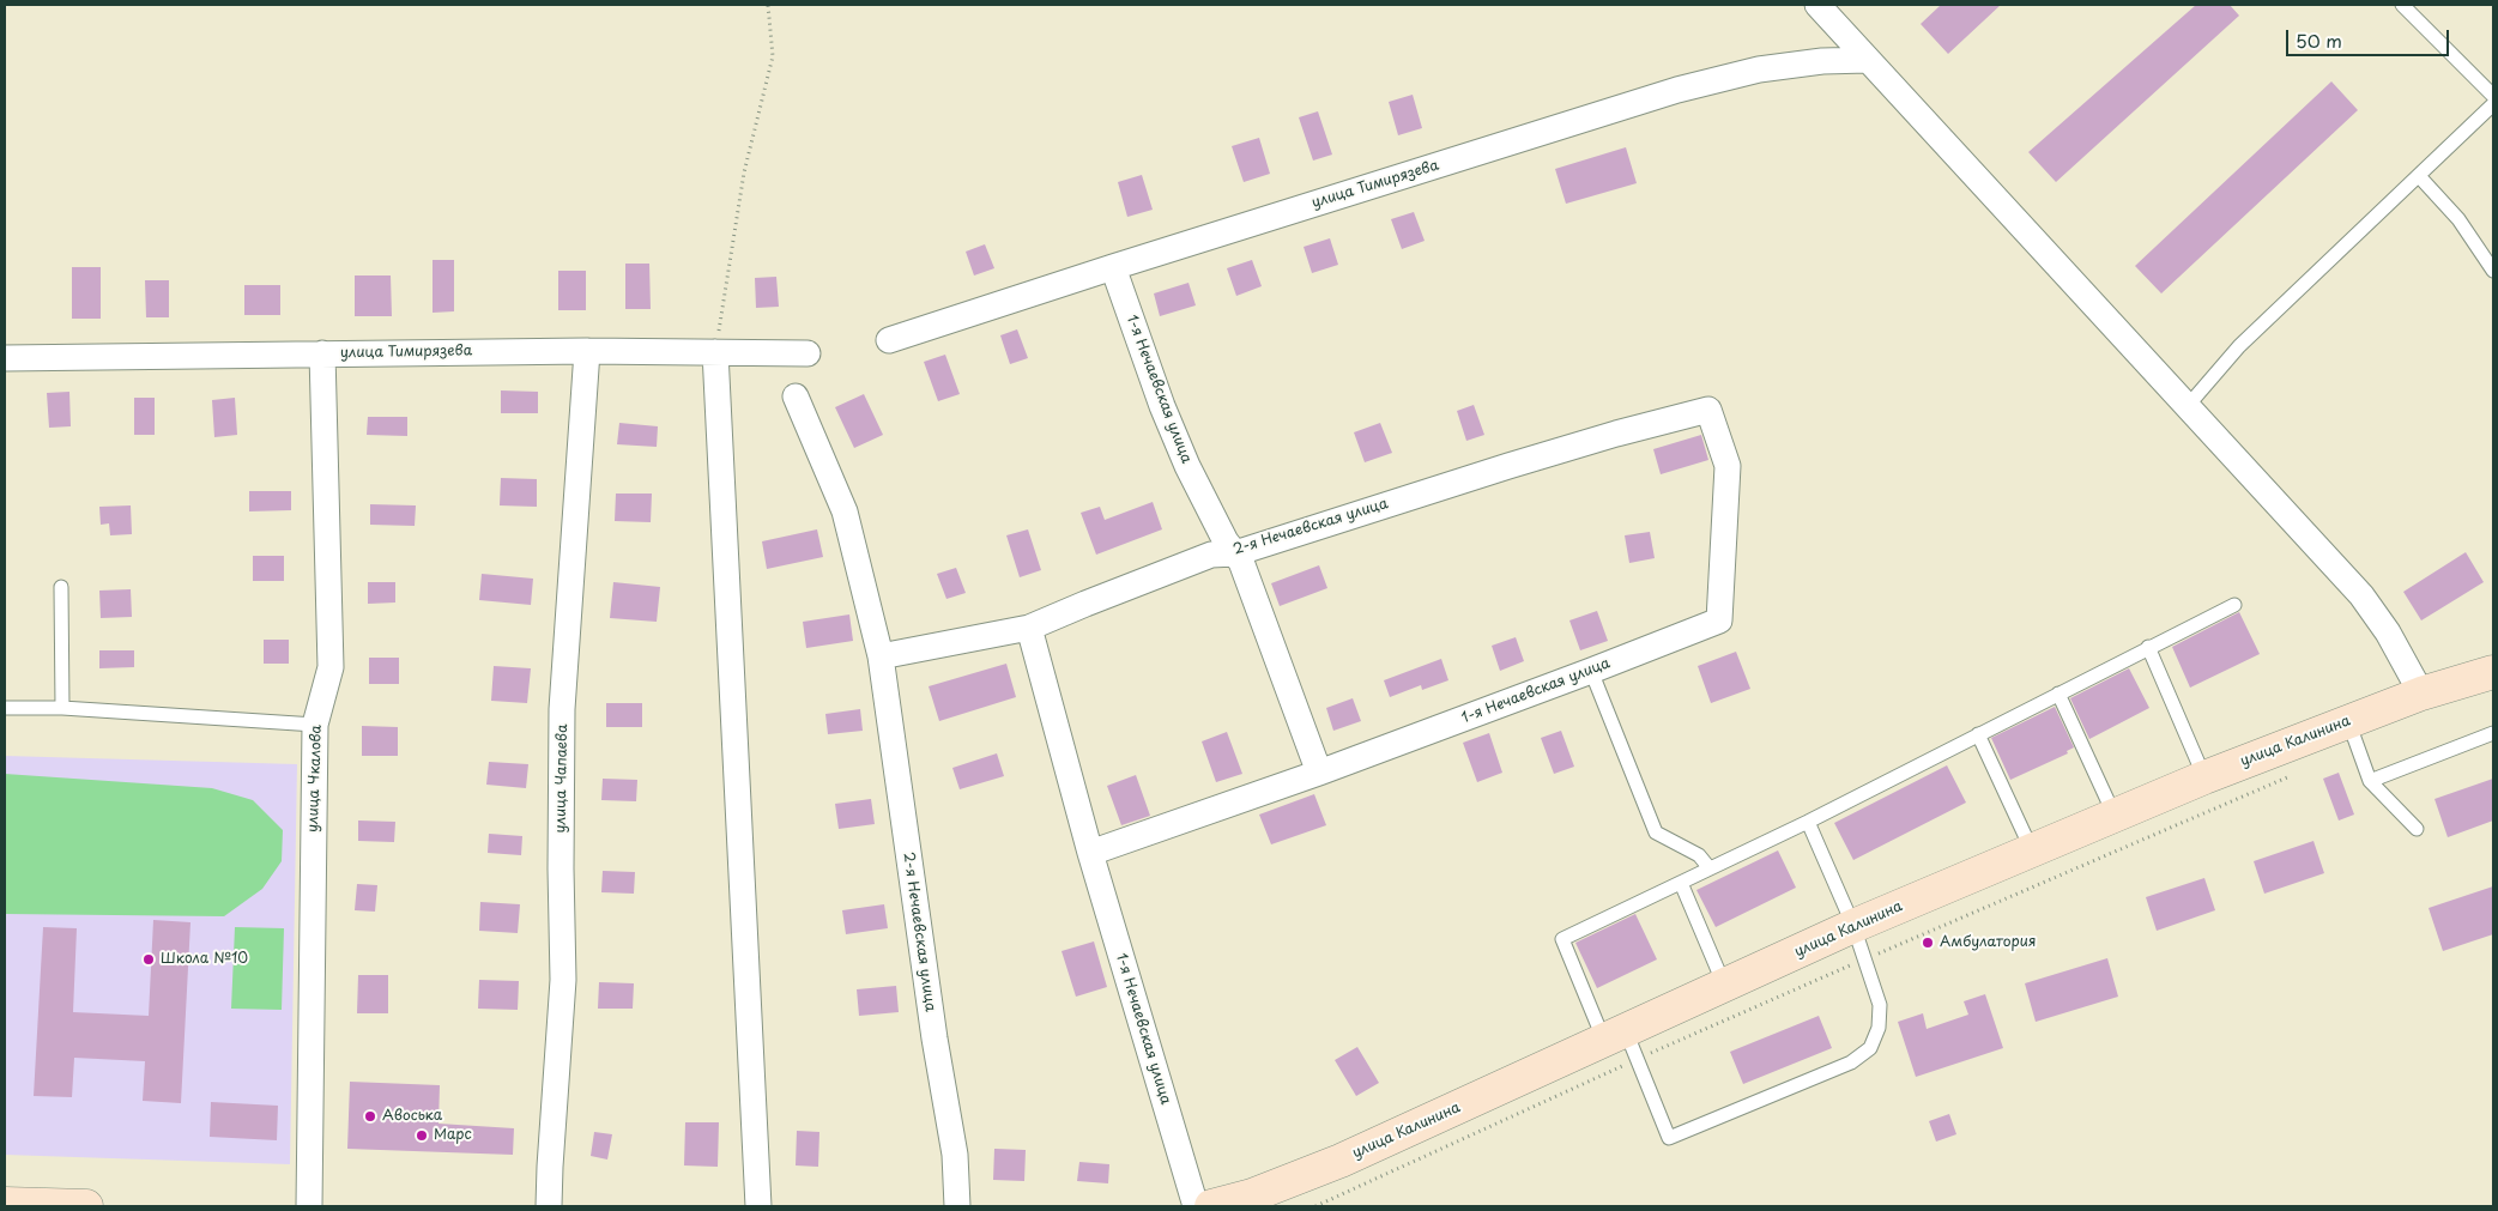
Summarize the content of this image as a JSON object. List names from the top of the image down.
{
  "streets": {
    "main road": ["улица Калинина"],
    "street": [
      "улица Тимирязева",
      "1-я Нечаевская улица",
      "2-я Нечаевская улица",
      "улица Чкалова",
      "улица Чапаева"
    ]
  },
  "crossings": [
    ["улица Тимирязева", "1-я Нечаевская улица"],
    ["улица Тимирязева", "улица Чкалова"],
    ["улица Тимирязева", "улица Чапаева"],
    ["1-я Нечаевская улица", "2-я Нечаевская улица"]
  ],
  "places": [
    "Амбулатория",
    "Школа №10",
    "Авоська",
    "Марс"
  ],
  "scale_bar": "50 m"
}
